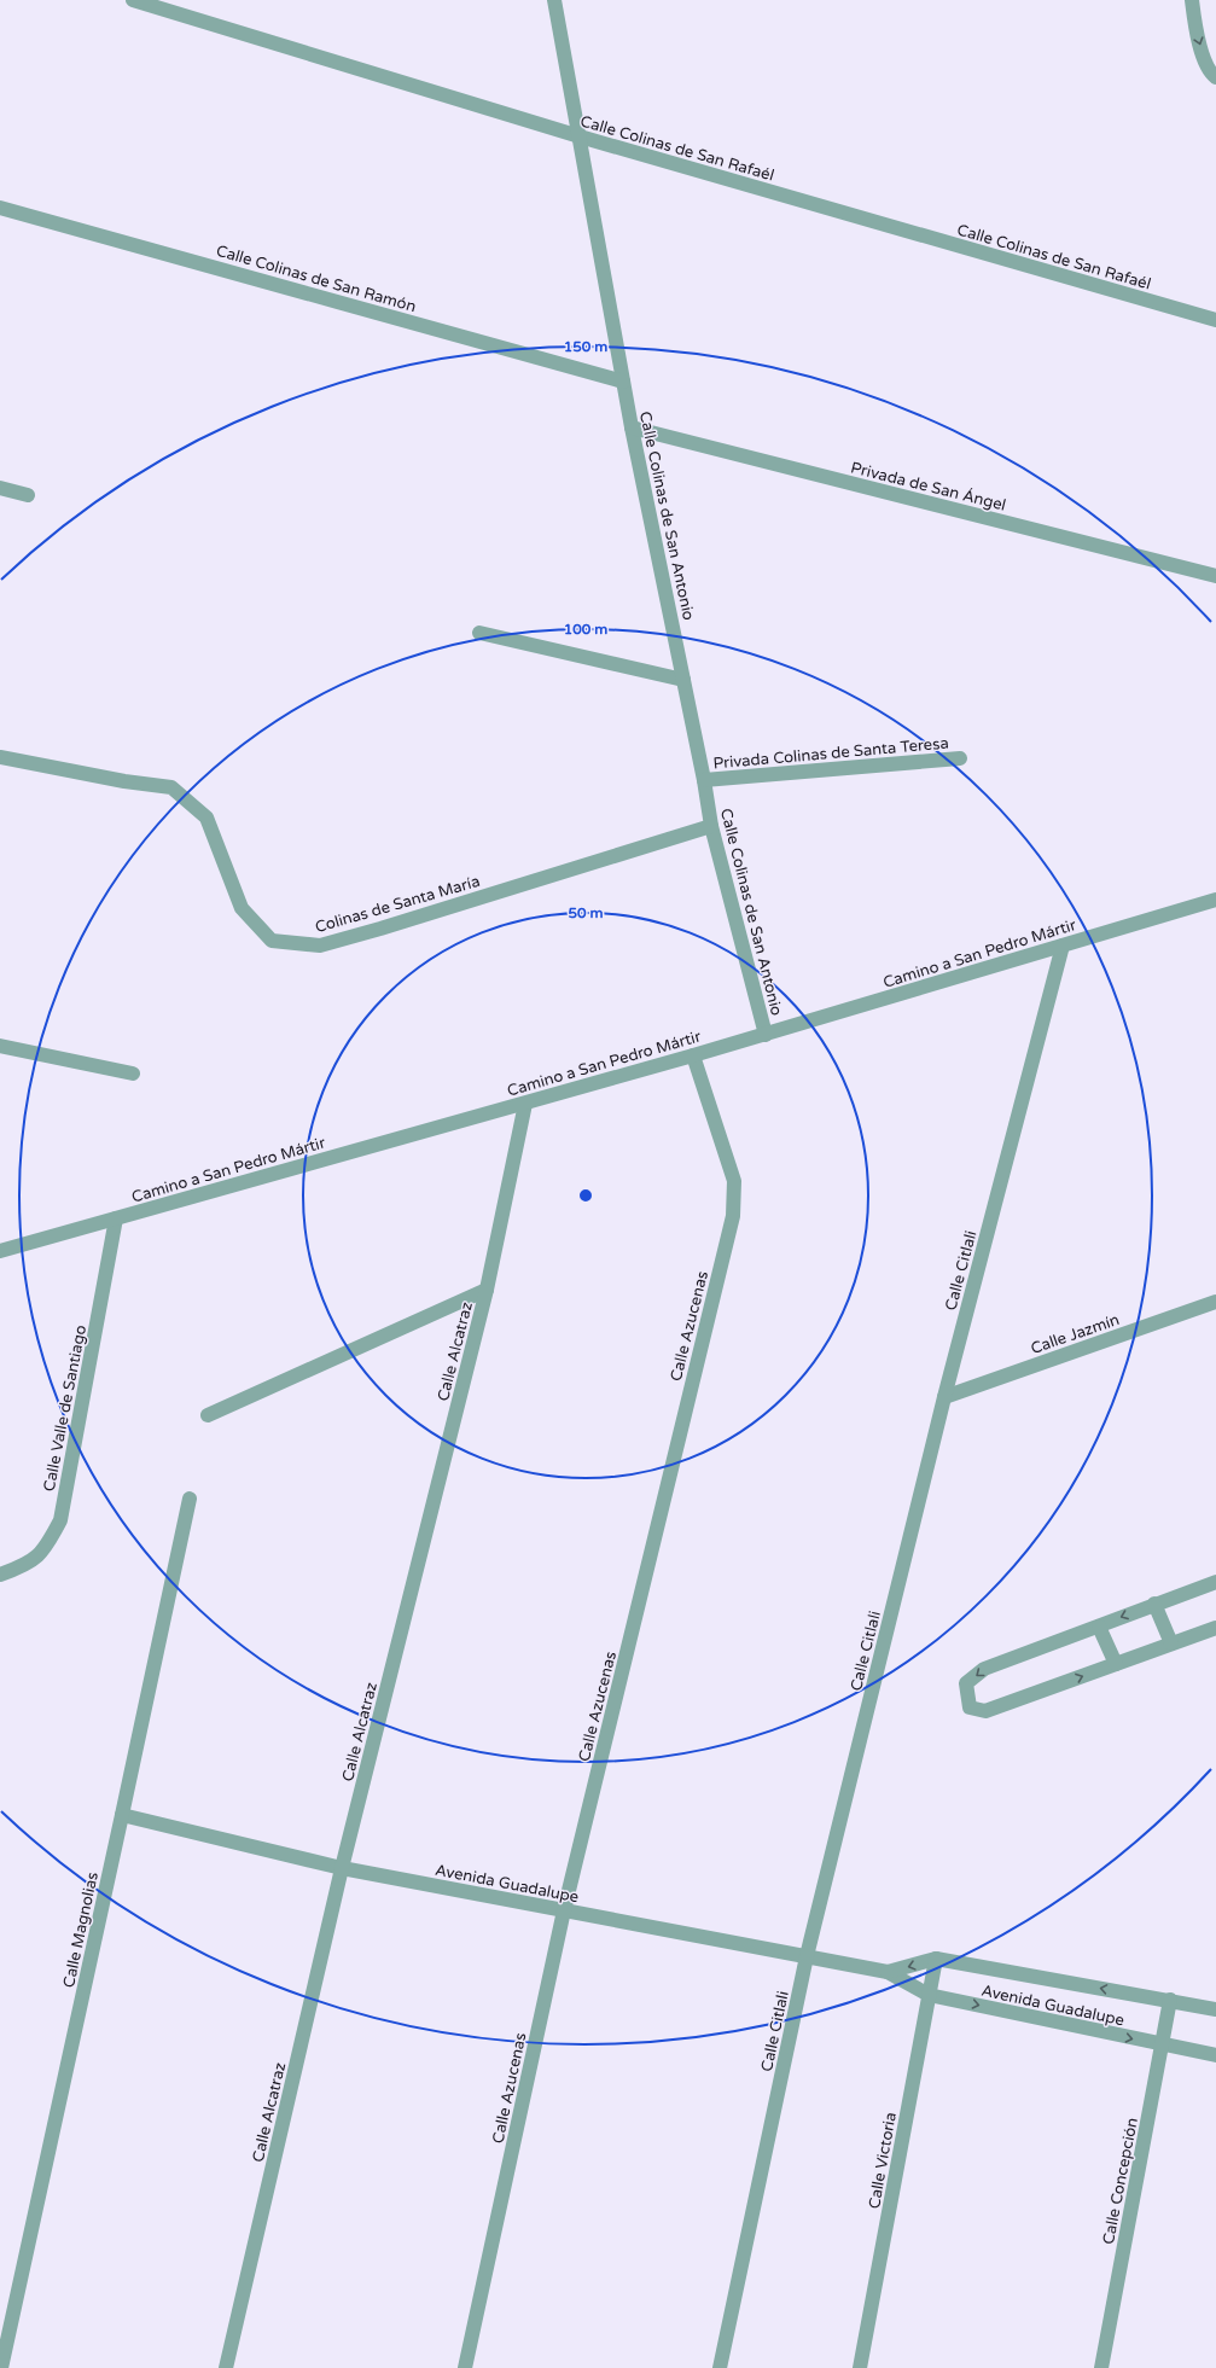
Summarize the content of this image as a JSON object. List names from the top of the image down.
{
  "streets": {
    "street": [
      "Calle Colinas de San Rafaél",
      "Calle Colinas de San Ramón",
      "Privada de San Ángel",
      "Calle Colinas de San Antonio",
      "Privada Colinas de Santa Teresa",
      "Colinas de Santa María",
      "Camino a San Pedro Mártir",
      "Calle Citlali",
      "Calle Azucenas",
      "Calle Jazmín",
      "Calle Alcatraz",
      "Calle Valle de Santiago",
      "Avenida Guadalupe",
      "Calle Magnolias",
      "Calle Victoria",
      "Calle Concepción"
    ]
  },
  "crossings": [
    ["Calle Colinas de San Rafaél", "Calle Colinas de San Antonio"],
    ["Calle Colinas de San Ramón", "Calle Colinas de San Antonio"],
    ["Privada de San Ángel", "Calle Colinas de San Antonio"],
    ["Calle Colinas de San Antonio", "Privada Colinas de Santa Teresa"],
    ["Calle Colinas de San Antonio", "Colinas de Santa María"],
    ["Calle Colinas de San Antonio", "Camino a San Pedro Mártir"],
    ["Camino a San Pedro Mártir", "Calle Citlali"],
    ["Camino a San Pedro Mártir", "Calle Azucenas"],
    ["Camino a San Pedro Mártir", "Calle Alcatraz"],
    ["Camino a San Pedro Mártir", "Calle Valle de Santiago"],
    ["Calle Citlali", "Calle Jazmín"],
    ["Calle Citlali", "Avenida Guadalupe"],
    ["Calle Azucenas", "Avenida Guadalupe"],
    ["Calle Alcatraz", "Avenida Guadalupe"],
    ["Avenida Guadalupe", "Calle Magnolias"],
    ["Avenida Guadalupe", "Calle Victoria"],
    ["Avenida Guadalupe", "Calle Concepción"]
  ],
  "rings": ["150 m", "100 m", "50 m"]
}
